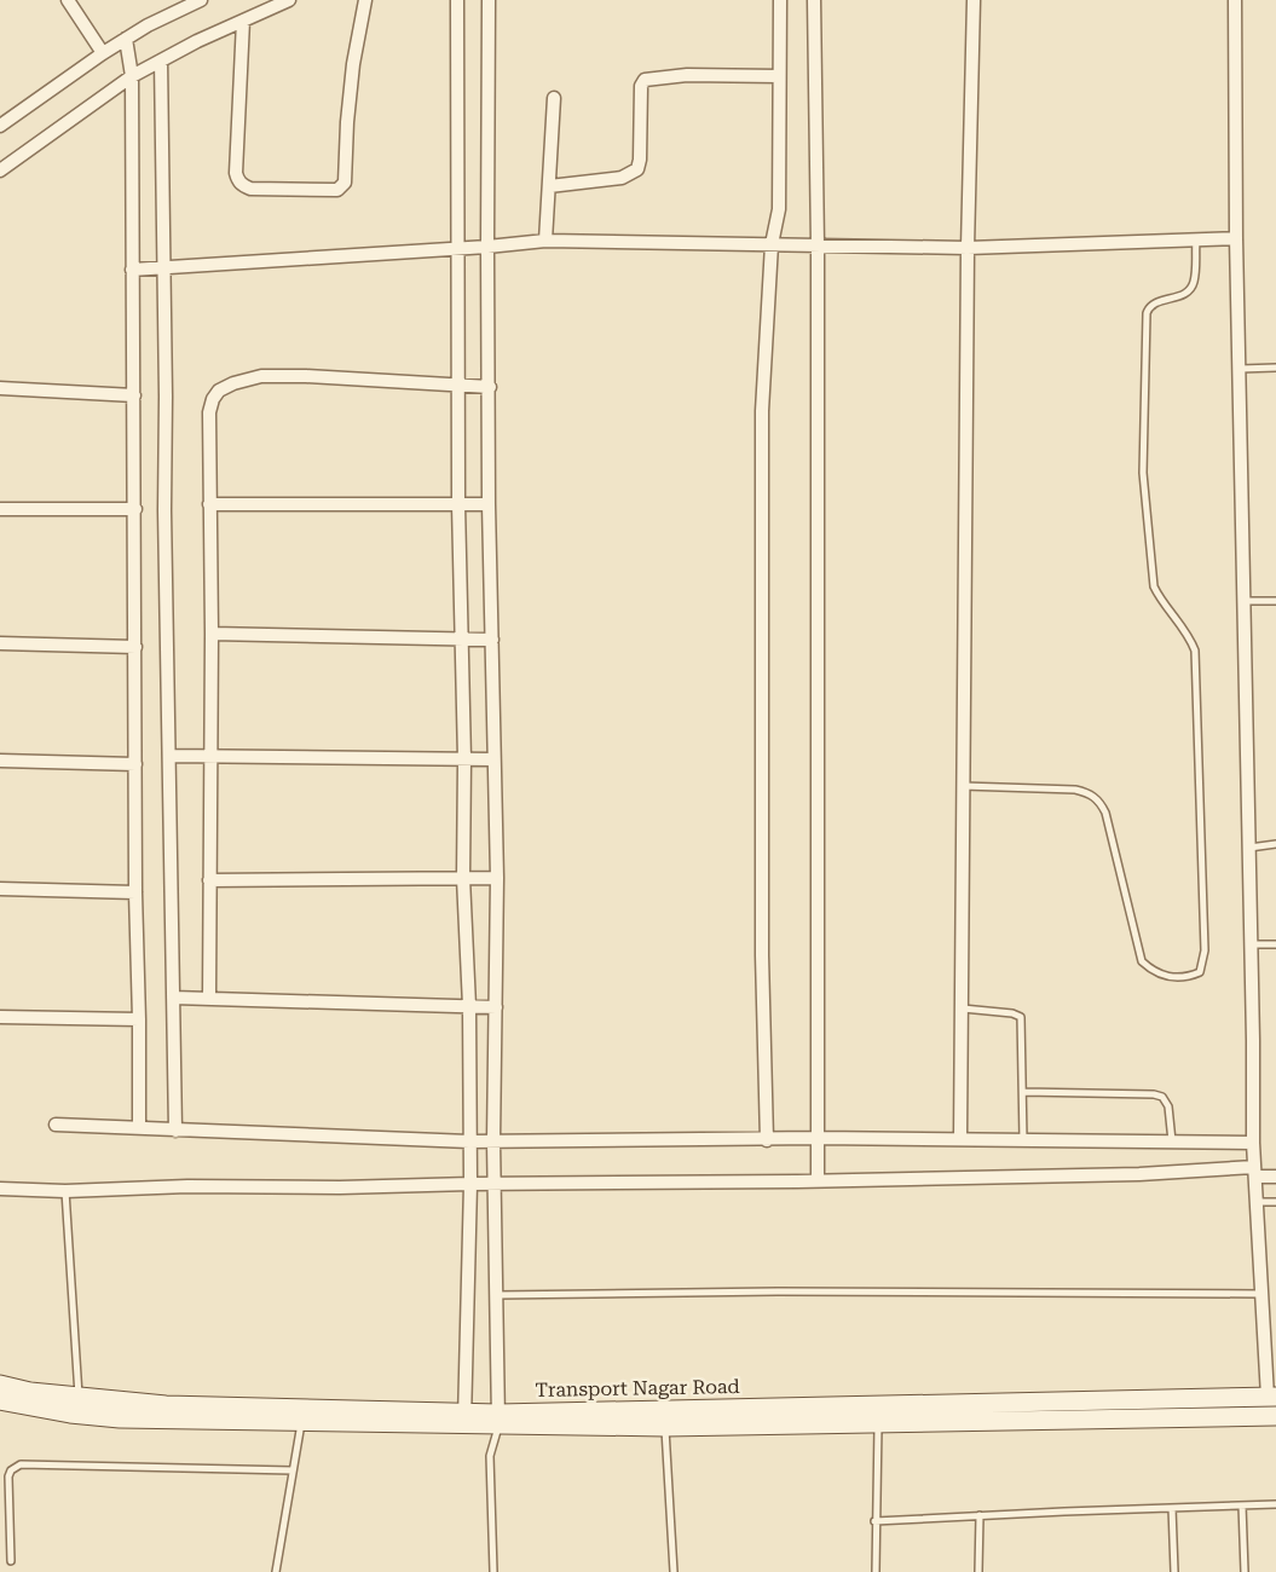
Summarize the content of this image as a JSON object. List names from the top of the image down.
{
  "streets": {
    "main road": ["Transport Nagar Road"]
  }
}
